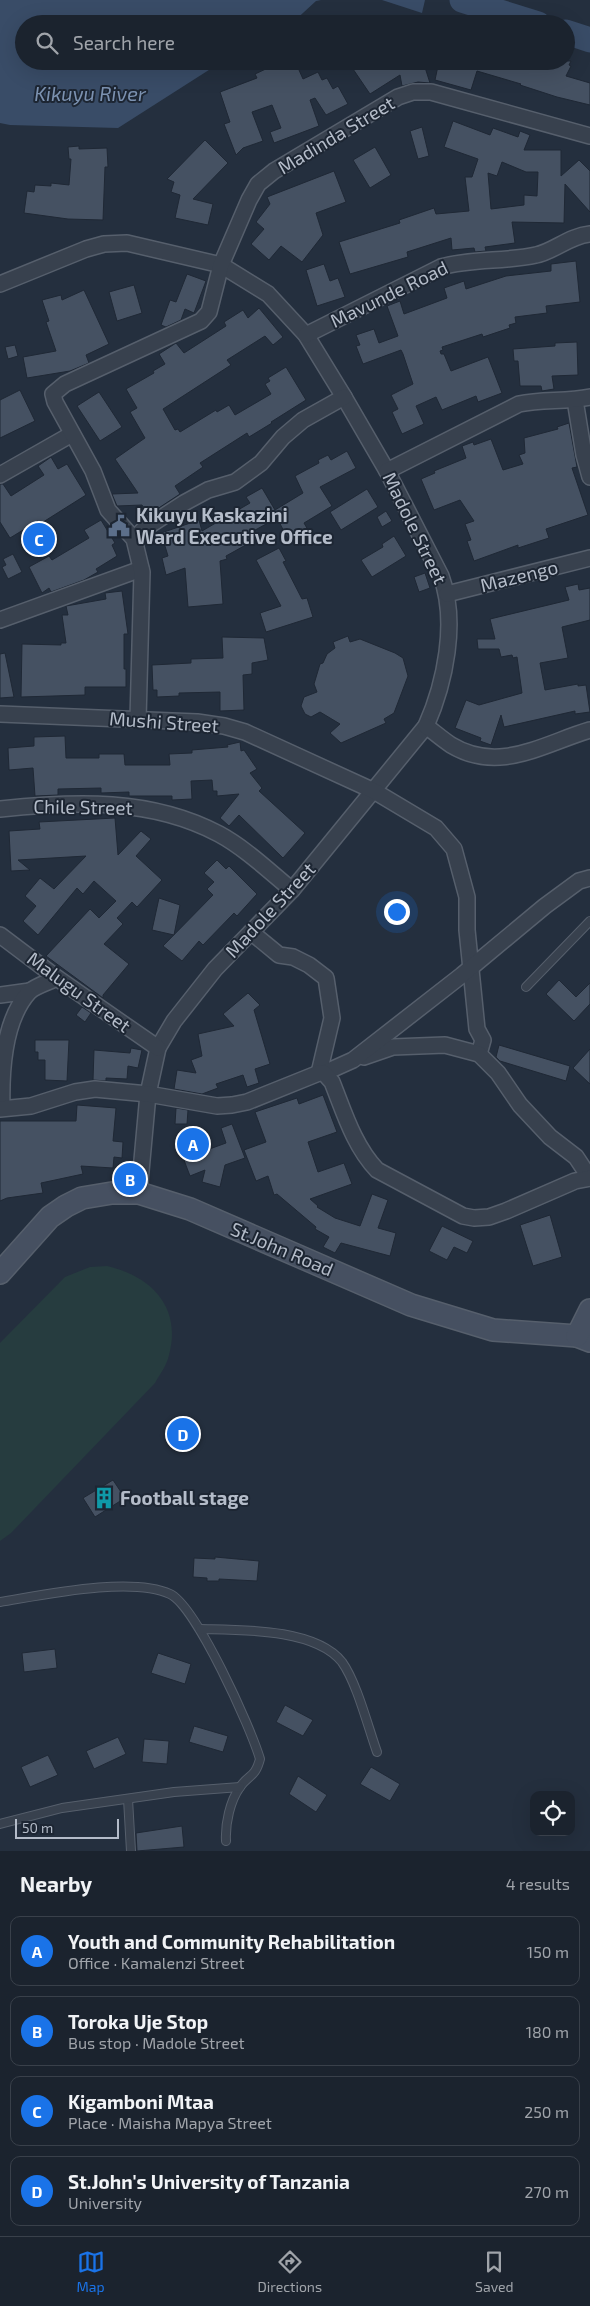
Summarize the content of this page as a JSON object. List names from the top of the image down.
{
  "streets": {
    "street": [
      "Madinda Street",
      "Mavunde Road",
      "Madole Street",
      "Mazengo",
      "Mushi Street",
      "Chile Street",
      "Malugu Street",
      "St.John Road"
    ]
  },
  "crossings": [
    ["Madinda Street", "Madole Street"],
    ["Mavunde Road", "Madole Street"],
    ["Madole Street", "Mazengo"],
    ["Madole Street", "Mushi Street"],
    ["Madole Street", "Chile Street"],
    ["Madole Street", "Malugu Street"],
    ["Madole Street", "St.John Road"]
  ],
  "water": ["Kikuyu River"],
  "places": {
    "public building": ["Kikuyu Kaskazini Ward Executive Office"],
    "building": ["Football stage"]
  },
  "scale_bar": "50 m",
  "page": {
    "search": "Search here",
    "pins": [
      "C",
      "A",
      "B",
      "D"
    ],
    "scale": "50 m",
    "heading": ["Nearby", "4 results"],
    "list": [
      {
        "mark": "A",
        "name": "Youth and Community Rehabilitation",
        "note": "Office · Kamalenzi Street",
        "value": "150 m"
      },
      {
        "mark": "B",
        "name": "Toroka Uje Stop",
        "note": "Bus stop · Madole Street",
        "value": "180 m"
      },
      {
        "mark": "C",
        "name": "Kigamboni Mtaa",
        "note": "Place · Maisha Mapya Street",
        "value": "250 m"
      },
      {
        "mark": "D",
        "name": "St.John's University of Tanzania",
        "note": "University",
        "value": "270 m"
      }
    ],
    "nav": ["Map", "Directions", "Saved"]
  }
}
